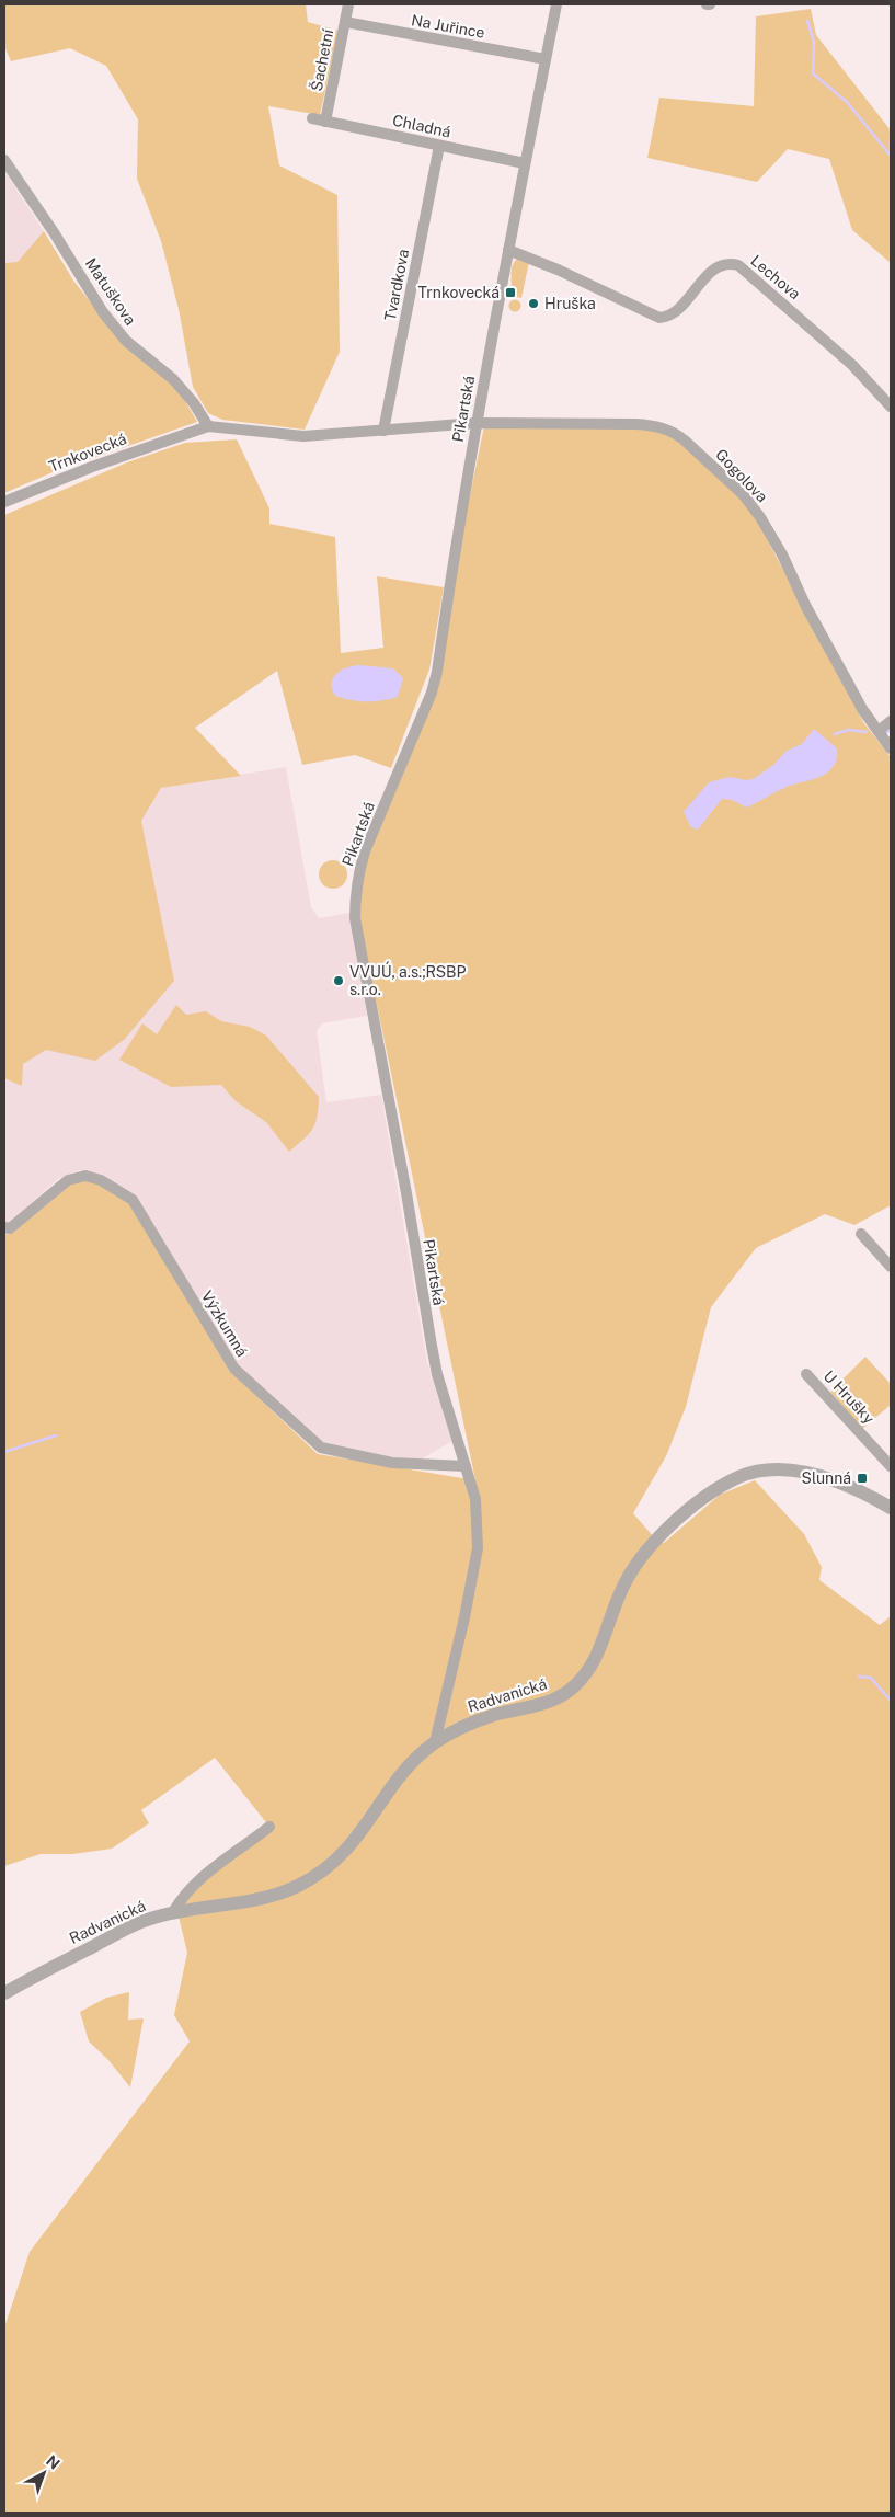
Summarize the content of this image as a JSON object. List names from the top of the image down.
{
  "streets": {
    "street": [
      "Na Juřince",
      "Šachetní",
      "Chladná",
      "Lechova",
      "Tvardkova",
      "Matuškova",
      "Pikartská",
      "Trnkovecká",
      "Gogolova",
      "Výzkumná",
      "U Hrušky",
      "Radvanická"
    ]
  },
  "crossings": [
    ["Na Juřince", "Šachetní"],
    ["Na Juřince", "Pikartská"],
    ["Šachetní", "Chladná"],
    ["Chladná", "Tvardkova"],
    ["Chladná", "Pikartská"],
    ["Lechova", "Pikartská"],
    ["Tvardkova", "Trnkovecká"],
    ["Matuškova", "Trnkovecká"],
    ["Pikartská", "Trnkovecká"],
    ["Pikartská", "Gogolova"],
    ["Pikartská", "Výzkumná"],
    ["Pikartská", "Radvanická"],
    ["Trnkovecká", "Gogolova"]
  ],
  "places": {
    "transit": ["Trnkovecká", "Slunná"],
    "other": ["Hruška", "VVUÚ, a.s.;RSBP s.r.o."]
  },
  "north": "top right"
}
